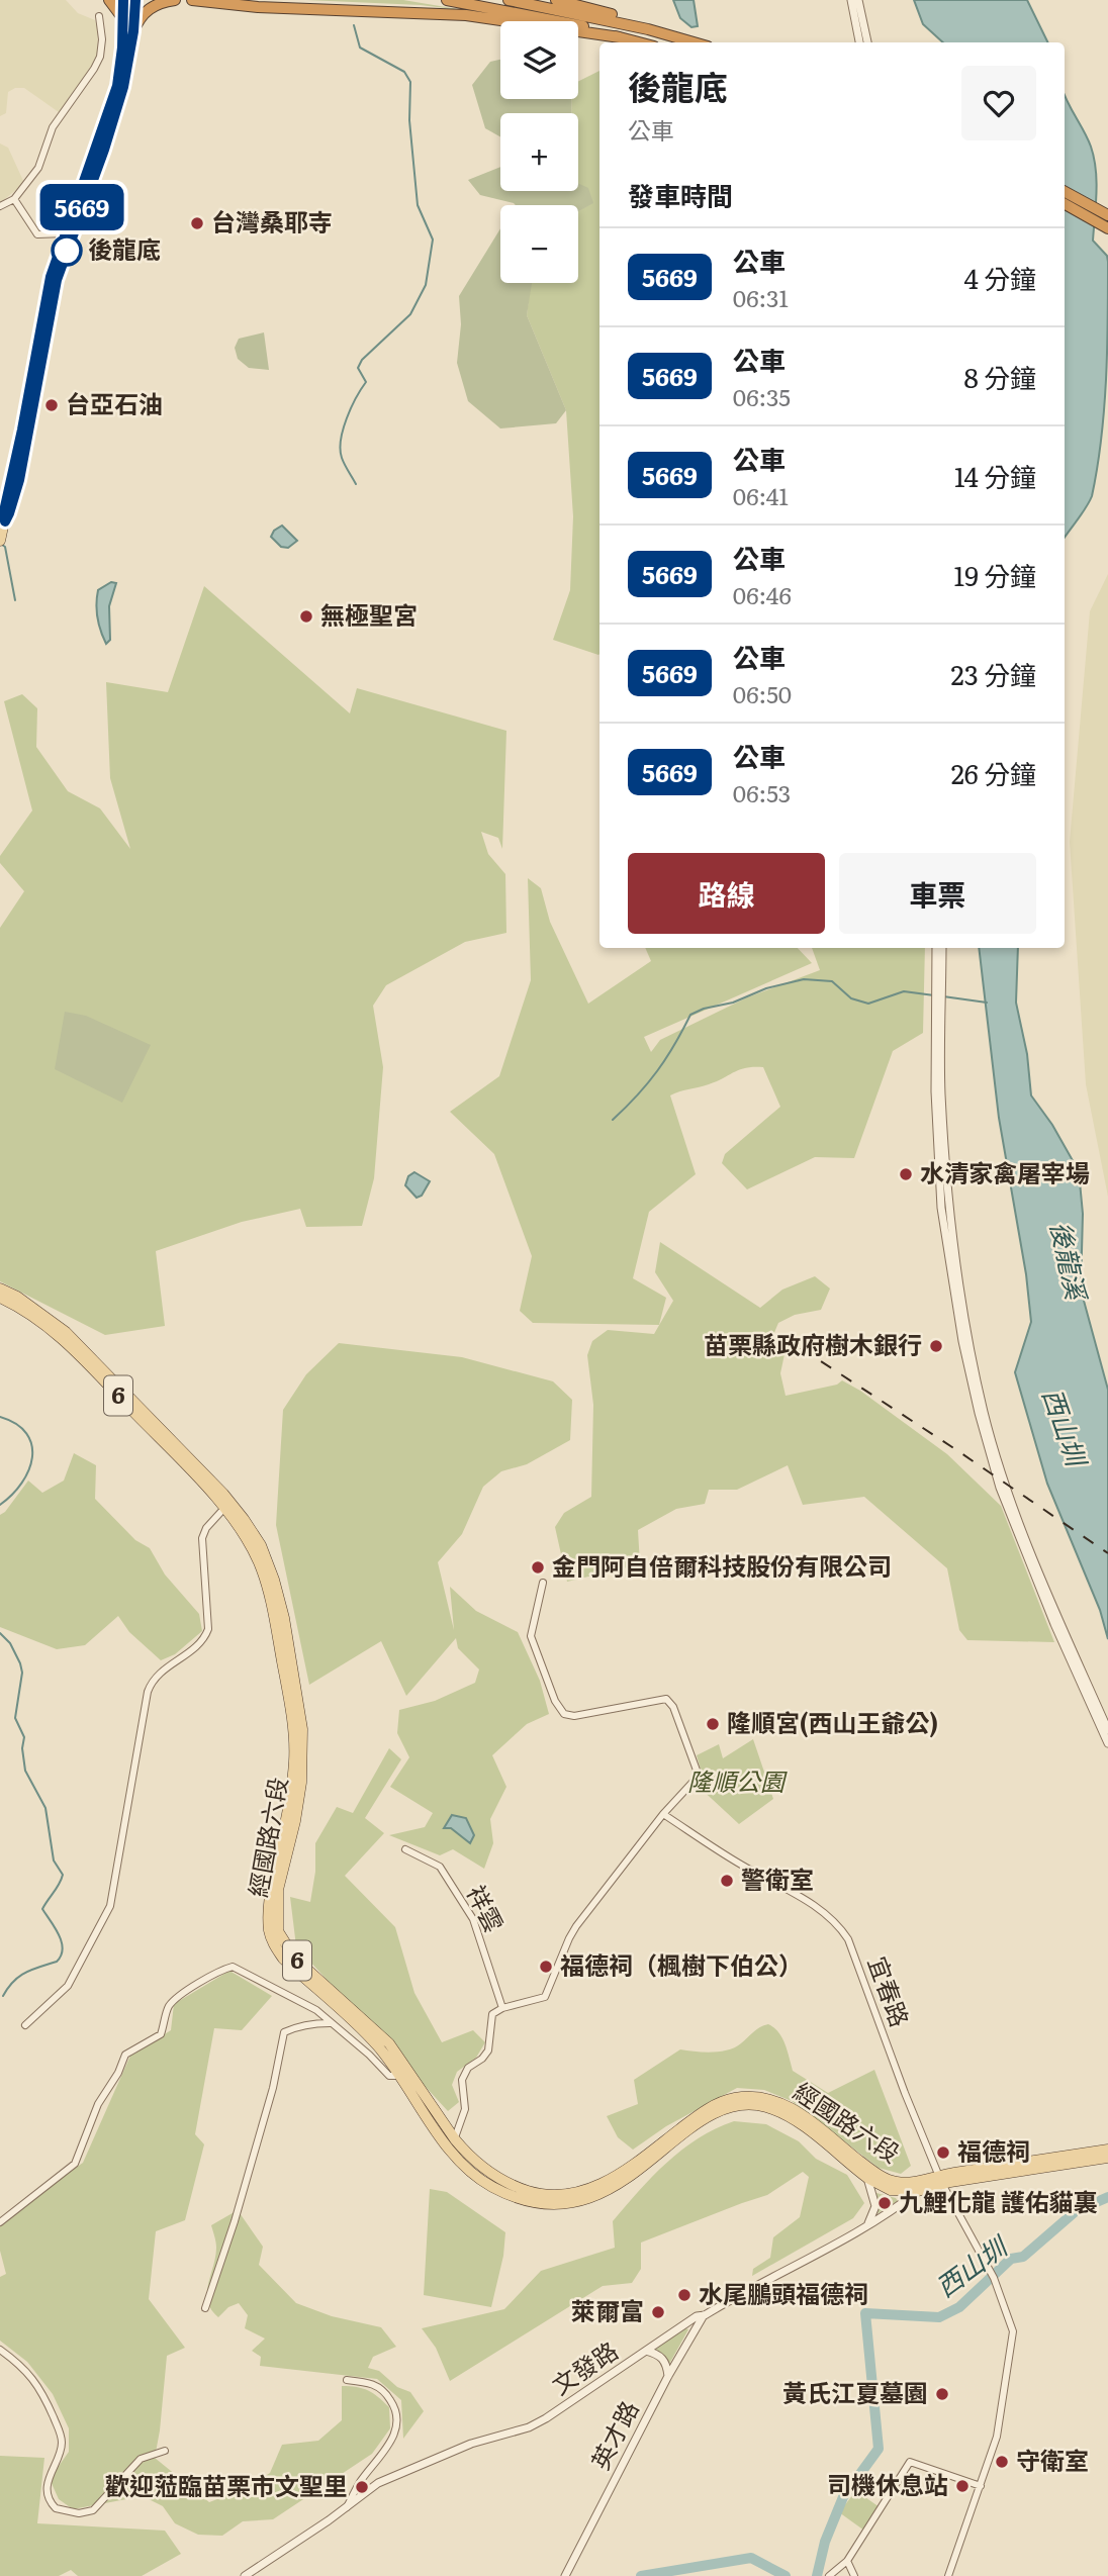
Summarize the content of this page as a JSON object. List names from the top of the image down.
{
  "streets": {
    "main road": ["6", "經國路六段"],
    "street": [
      "祥雲",
      "宜春路",
      "文發路",
      "英才路"
    ]
  },
  "crossings": [
    ["6", "經國路六段"],
    ["6", "宜春路"],
    ["6", "文發路"],
    ["經國路六段", "宜春路"],
    ["經國路六段", "文發路"],
    ["文發路", "英才路"]
  ],
  "water": ["後龍溪", "西山圳"],
  "parks": ["隆順公園"],
  "places": [
    "台灣桑耶寺",
    "後龍底",
    "台亞石油",
    "無極聖宮",
    "水清家禽屠宰場",
    "苗栗縣政府樹木銀行",
    "金門阿自倍爾科技股份有限公司",
    "隆順宮(西山王爺公)",
    "警衛室",
    "福德祠（楓樹下伯公）",
    "福德祠",
    "九鯉化龍 護佑貓裏",
    "水尾鵬頭福德祠",
    "萊爾富",
    "黃氏江夏墓園",
    "守衛室",
    "司機休息站",
    "歡迎蒞臨苗栗市文聖里"
  ],
  "lines": ["bus line 5669"],
  "page": {
    "on_map": "5669",
    "map_buttons": ["+", "−"],
    "heading": [
      ["後龍底", "公車"],
      "發車時間"
    ],
    "list": [
      {
        "mark": "5669",
        "name": "公車",
        "note": "06:31",
        "value": "4 分鐘"
      },
      {
        "mark": "5669",
        "name": "公車",
        "note": "06:35",
        "value": "8 分鐘"
      },
      {
        "mark": "5669",
        "name": "公車",
        "note": "06:41",
        "value": "14 分鐘"
      },
      {
        "mark": "5669",
        "name": "公車",
        "note": "06:46",
        "value": "19 分鐘"
      },
      {
        "mark": "5669",
        "name": "公車",
        "note": "06:50",
        "value": "23 分鐘"
      },
      {
        "mark": "5669",
        "name": "公車",
        "note": "06:53",
        "value": "26 分鐘"
      }
    ],
    "buttons": ["路線", "車票"]
  }
}
